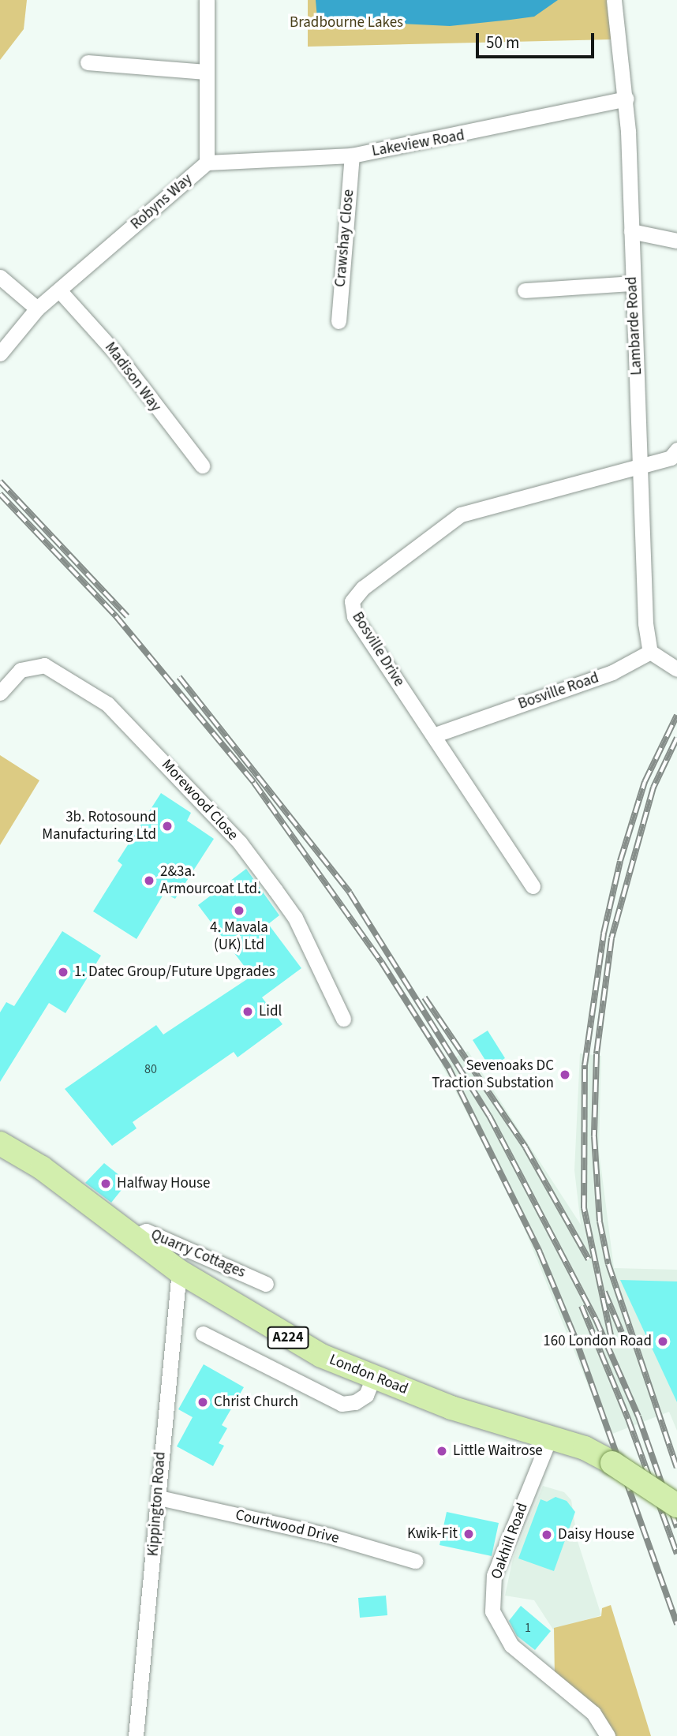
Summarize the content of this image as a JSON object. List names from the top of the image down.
{
  "streets": {
    "main road": ["A224", "London Road"],
    "street": [
      "Lakeview Road",
      "Robyns Way",
      "Crawshay Close",
      "Lambarde Road",
      "Madison Way",
      "Bosville Drive",
      "Bosville Road",
      "Morewood Close",
      "Quarry Cottages",
      "Kippington Road",
      "Courtwood Drive",
      "Oakhill Road"
    ]
  },
  "crossings": [
    ["Lakeview Road", "Robyns Way"],
    ["Lakeview Road", "Crawshay Close"],
    ["Lakeview Road", "Lambarde Road"],
    ["Robyns Way", "Madison Way"],
    ["Lambarde Road", "Bosville Drive"],
    ["Lambarde Road", "Bosville Road"],
    ["Bosville Drive", "Bosville Road"],
    ["Quarry Cottages", "London Road"],
    ["London Road", "Kippington Road"],
    ["London Road", "Oakhill Road"],
    ["Kippington Road", "Courtwood Drive"]
  ],
  "parks": ["Bradbourne Lakes"],
  "places": [
    "3b. Rotosound Manufacturing Ltd",
    "2&3a. Armourcoat Ltd.",
    "4. Mavala (UK) Ltd",
    "1. Datec Group/Future Upgrades",
    "Lidl",
    "Sevenoaks DC Traction Substation",
    "Halfway House",
    "160 London Road",
    "Christ Church",
    "Little Waitrose",
    "Kwik-Fit",
    "Daisy House"
  ],
  "house_numbers": ["80", "1"],
  "scale_bar": "50 m"
}
